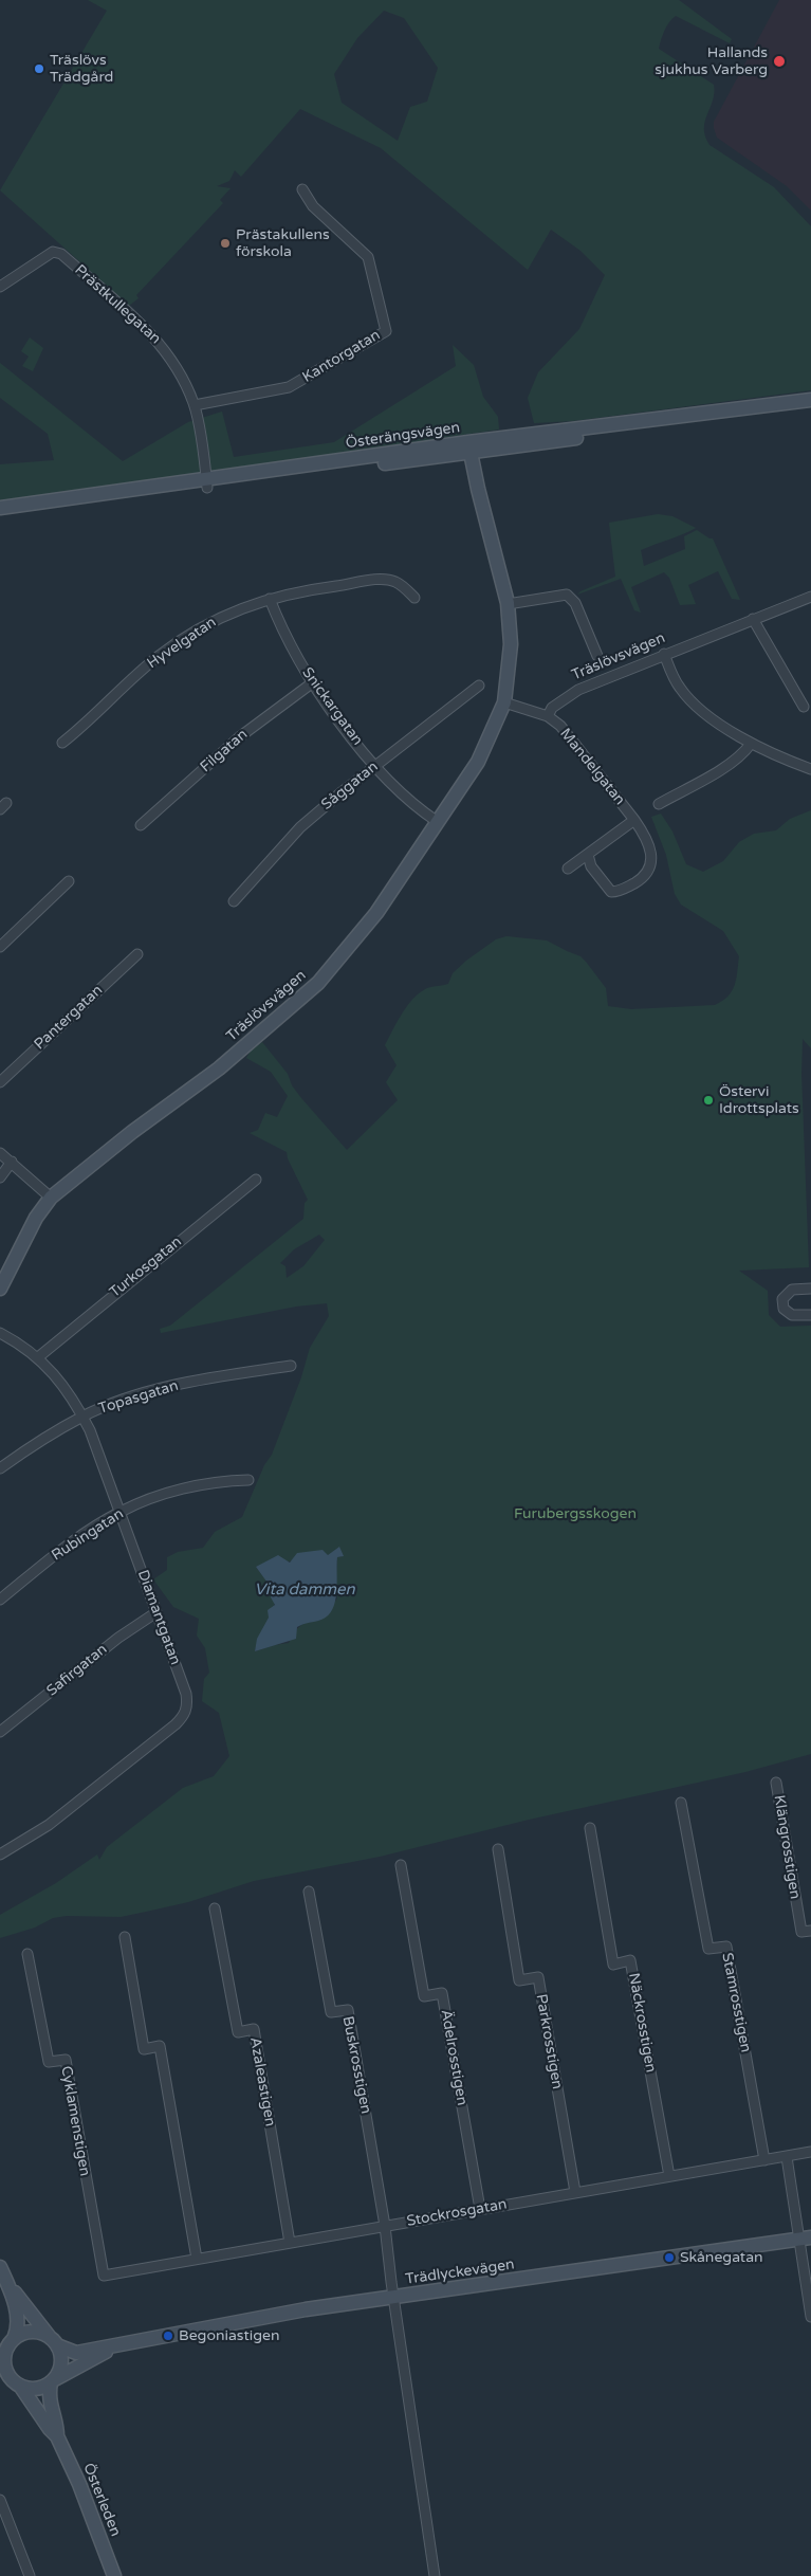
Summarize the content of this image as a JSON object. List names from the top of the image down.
{
  "streets": {
    "street": [
      "Prästkullegatan",
      "Kantorgatan",
      "Österängsvägen",
      "Hyvelgatan",
      "Träslövsvägen",
      "Snickargatan",
      "Filgatan",
      "Mandelgatan",
      "Såggatan",
      "Pantergatan",
      "Turkosgatan",
      "Topasgatan",
      "Rubingatan",
      "Diamantgatan",
      "Safirgatan",
      "Klängrosstigen",
      "Stamrosstigen",
      "Näckrosstigen",
      "Parkrosstigen",
      "Ädelrosstigen",
      "Buskrosstigen",
      "Azaleastigen",
      "Cyklamenstigen",
      "Stockrosgatan",
      "Trädlyckevägen",
      "Österleden"
    ]
  },
  "crossings": [
    ["Prästkullegatan", "Kantorgatan"],
    ["Prästkullegatan", "Österängsvägen"],
    ["Österängsvägen", "Träslövsvägen"],
    ["Hyvelgatan", "Snickargatan"],
    ["Träslövsvägen", "Snickargatan"],
    ["Träslövsvägen", "Mandelgatan"],
    ["Snickargatan", "Filgatan"],
    ["Snickargatan", "Såggatan"],
    ["Turkosgatan", "Diamantgatan"],
    ["Topasgatan", "Diamantgatan"],
    ["Rubingatan", "Diamantgatan"],
    ["Diamantgatan", "Safirgatan"],
    ["Stamrosstigen", "Stockrosgatan"],
    ["Näckrosstigen", "Stockrosgatan"],
    ["Parkrosstigen", "Stockrosgatan"],
    ["Ädelrosstigen", "Stockrosgatan"],
    ["Buskrosstigen", "Stockrosgatan"],
    ["Azaleastigen", "Stockrosgatan"],
    ["Cyklamenstigen", "Stockrosgatan"],
    ["Trädlyckevägen", "Österleden"]
  ],
  "water": ["Vita dammen"],
  "parks": ["Furubergsskogen"],
  "places": [
    "Hallands sjukhus Varberg",
    "Träslövs Trädgård",
    "Prästakullens förskola",
    "Östervi Idrottsplats",
    "Skånegatan",
    "Begoniastigen"
  ]
}
